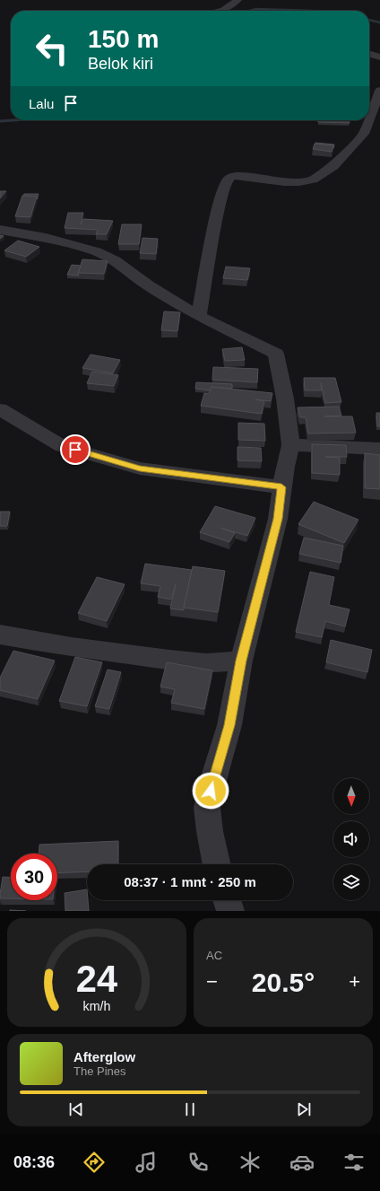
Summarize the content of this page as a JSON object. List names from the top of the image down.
{
  "north": "bottom",
  "page": {
    "turn": ["150 m", "Belok kiri"],
    "then": "Lalu",
    "limit": "30",
    "trip": "08:37 · 1 mnt · 250 m",
    "tile": "AC",
    "heat": ["−", "20.5°", "+"],
    "song": ["Afterglow", "The Pines"],
    "tabs": "08:36",
    "gauge": ["24", "km/h"]
  }
}
